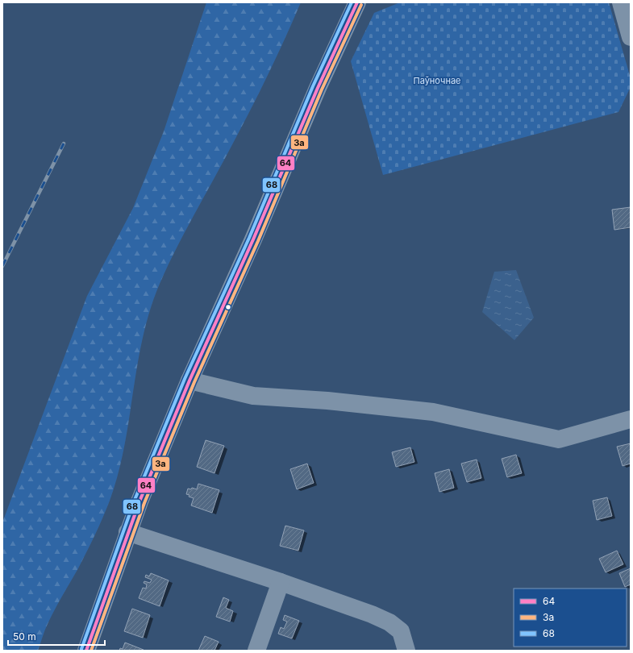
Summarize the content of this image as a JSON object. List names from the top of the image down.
{
  "parks": ["Паўночнае"],
  "lines": ["transit line 64", "transit line 68", "transit line 3а"],
  "legend": ["64", "3а", "68"],
  "scale_bar": "50 m"
}
